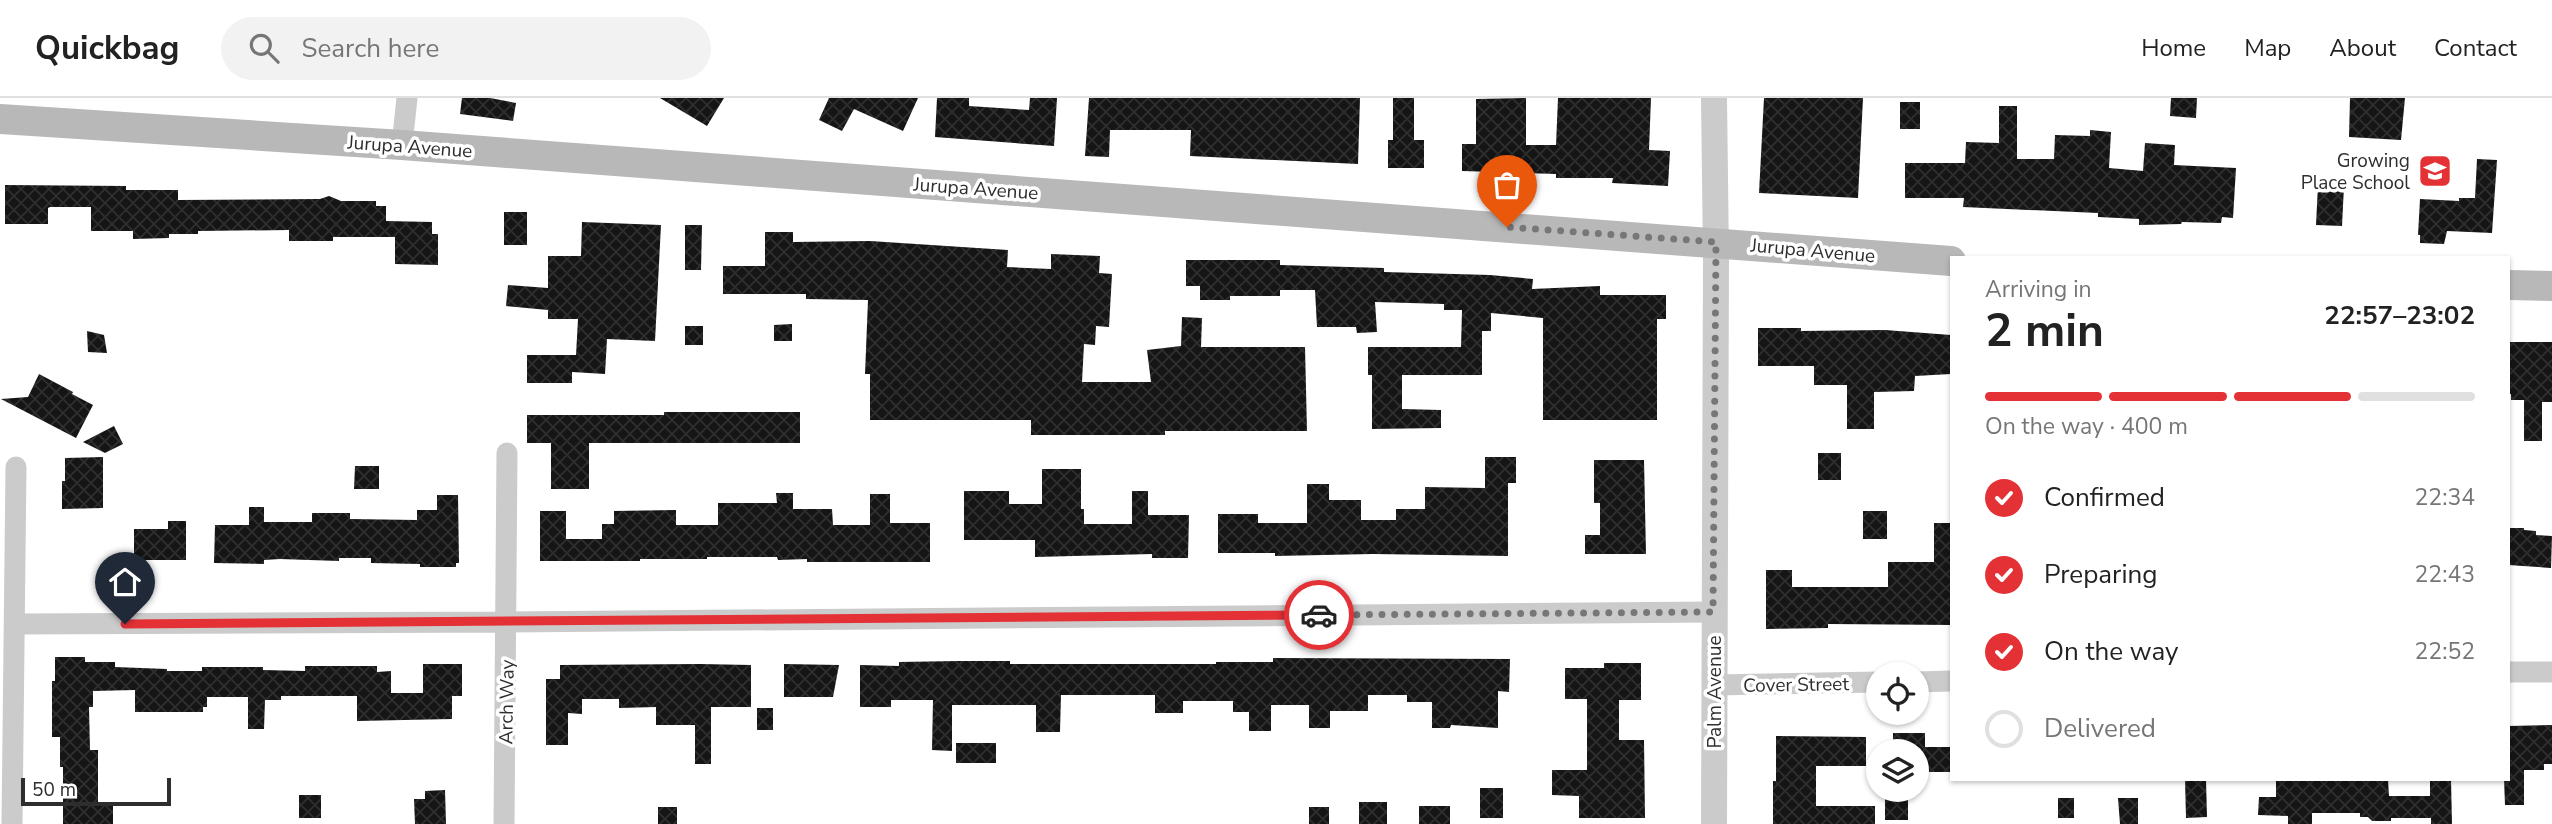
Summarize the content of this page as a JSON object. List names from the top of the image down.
{
  "streets": {
    "main road": ["Jurupa Avenue"],
    "street": ["Cover Street", "Palm Avenue", "Arch Way"]
  },
  "crossings": [
    ["Jurupa Avenue", "Palm Avenue"],
    ["Cover Street", "Palm Avenue"]
  ],
  "places": {
    "school or university": ["Growing Place School"]
  },
  "scale_bar": "50 m",
  "page": {
    "header": "Quickbag",
    "search": "Search here",
    "nav": [
      "Home",
      "Map",
      "About",
      "Contact"
    ],
    "heading": ["2 min", "Arriving in", "22:57–23:02"],
    "bar": "On the way · 400 m",
    "list": [
      ["Confirmed", "22:34"],
      ["Preparing", "22:43"],
      ["On the way", "22:52"],
      "Delivered"
    ],
    "scale": "50 m"
  }
}
